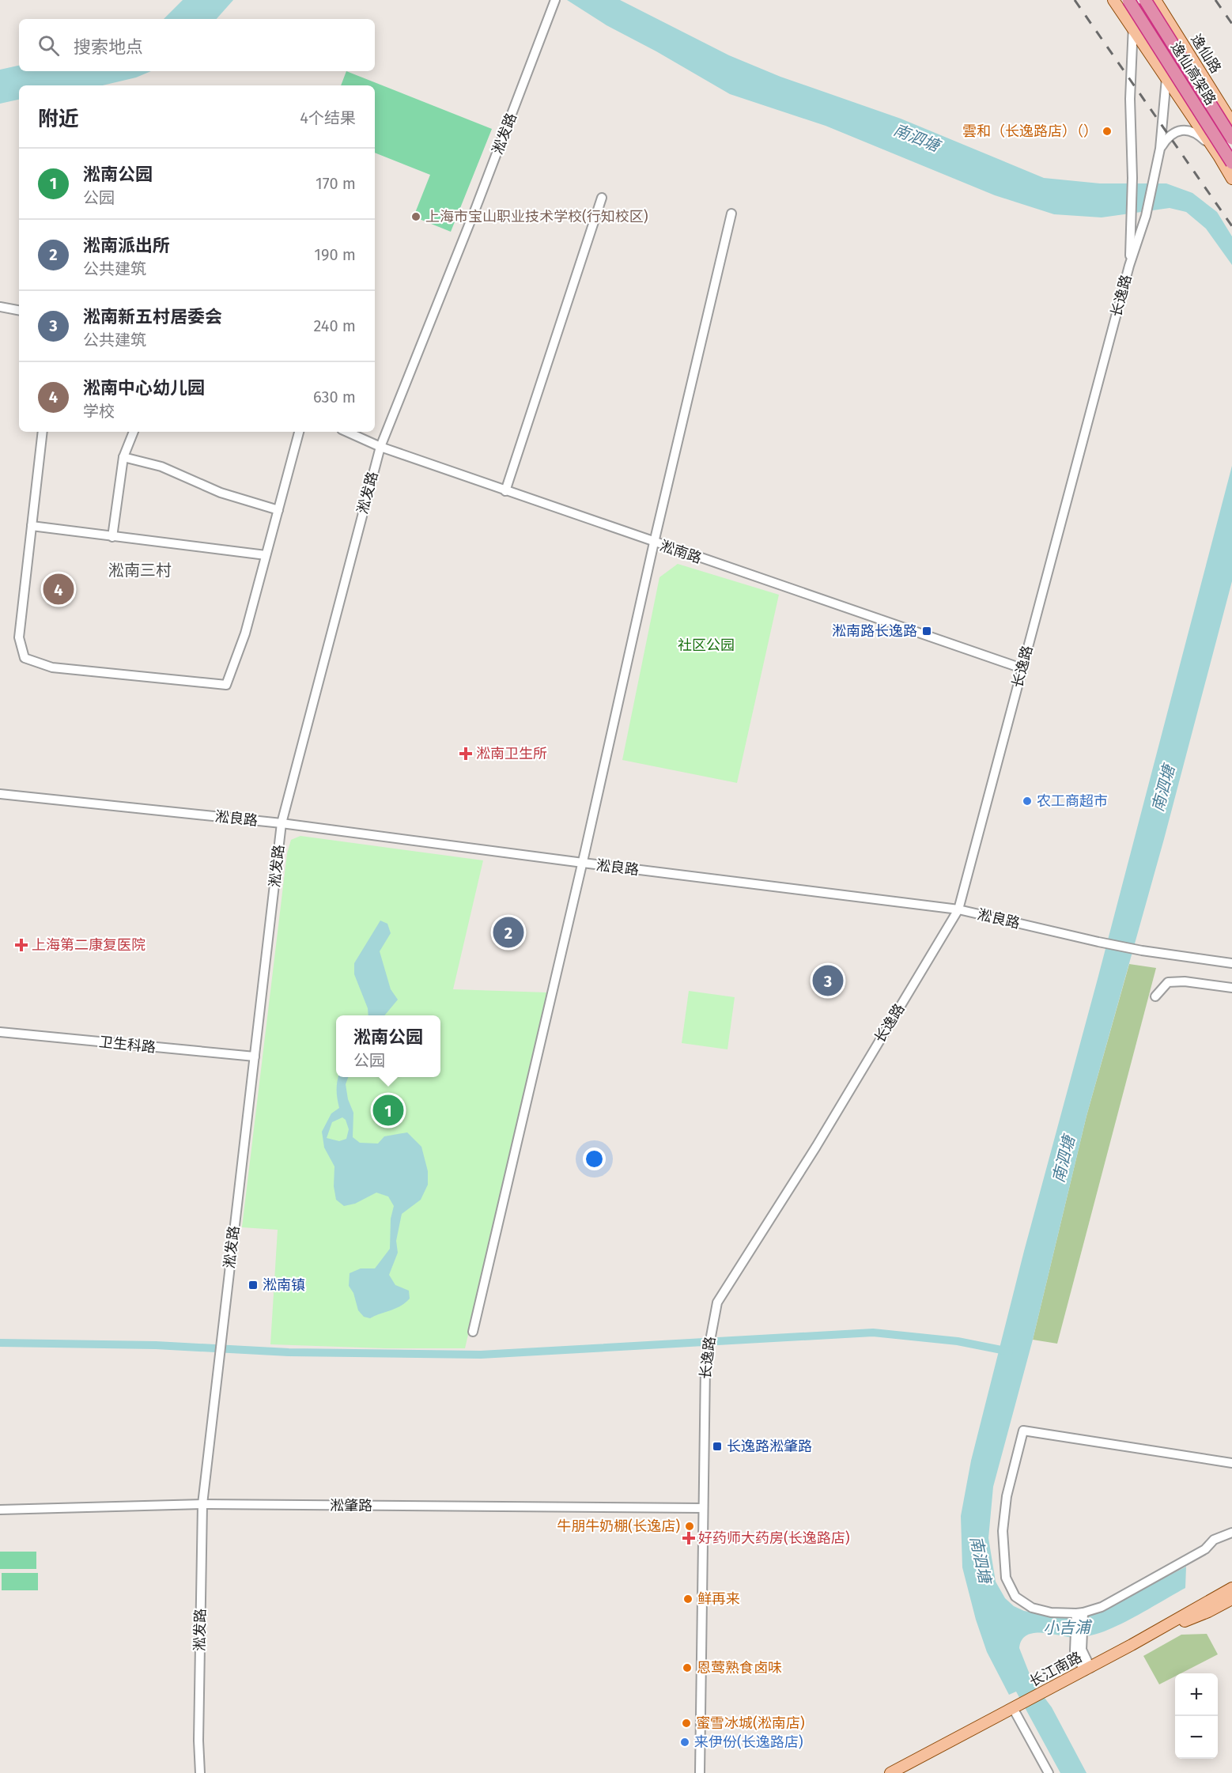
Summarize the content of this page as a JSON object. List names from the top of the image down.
{
  "streets": {
    "highway": ["逸仙高架路"],
    "main road": ["逸仙路", "长江南路"],
    "street": [
      "淞发路",
      "长逸路",
      "淞南路",
      "淞良路",
      "卫生科路",
      "淞肇路"
    ]
  },
  "crossings": [
    ["逸仙路", "长逸路"],
    ["淞发路", "淞南路"],
    ["淞发路", "淞良路"],
    ["淞发路", "卫生科路"],
    ["淞发路", "淞肇路"],
    ["长逸路", "淞南路"],
    ["长逸路", "淞良路"],
    ["长逸路", "淞肇路"]
  ],
  "districts": ["淞南三村"],
  "water": ["南泗塘", "小吉浦"],
  "parks": ["社区公园"],
  "places": {
    "other": [
      "雲和（长逸路店）（）",
      "上海市宝山职业技术学校(行知校区)",
      "农工商超市",
      "牛朋牛奶棚(长逸店)",
      "鲜再来",
      "恩莺熟食卤味",
      "蜜雪冰城(淞南店)",
      "来伊份(长逸路店)"
    ],
    "transit": ["淞南路长逸路", "淞南镇", "长逸路淞肇路"],
    "health": ["淞南卫生所", "上海第二康复医院", "好药师大药房(长逸路店)"]
  },
  "page": {
    "search": "搜索地点",
    "heading": ["附近", "4个结果"],
    "list": [
      {
        "mark": "1",
        "name": "淞南公园",
        "note": "公园",
        "value": "170 m"
      },
      {
        "mark": "2",
        "name": "淞南派出所",
        "note": "公共建筑",
        "value": "190 m"
      },
      {
        "mark": "3",
        "name": "淞南新五村居委会",
        "note": "公共建筑",
        "value": "240 m"
      },
      {
        "mark": "4",
        "name": "淞南中心幼儿园",
        "note": "学校",
        "value": "630 m"
      }
    ],
    "pins": [
      "4",
      "2",
      "3",
      "1"
    ],
    "popup": ["淞南公园", "公园"],
    "map_buttons": ["+", "−"]
  }
}
